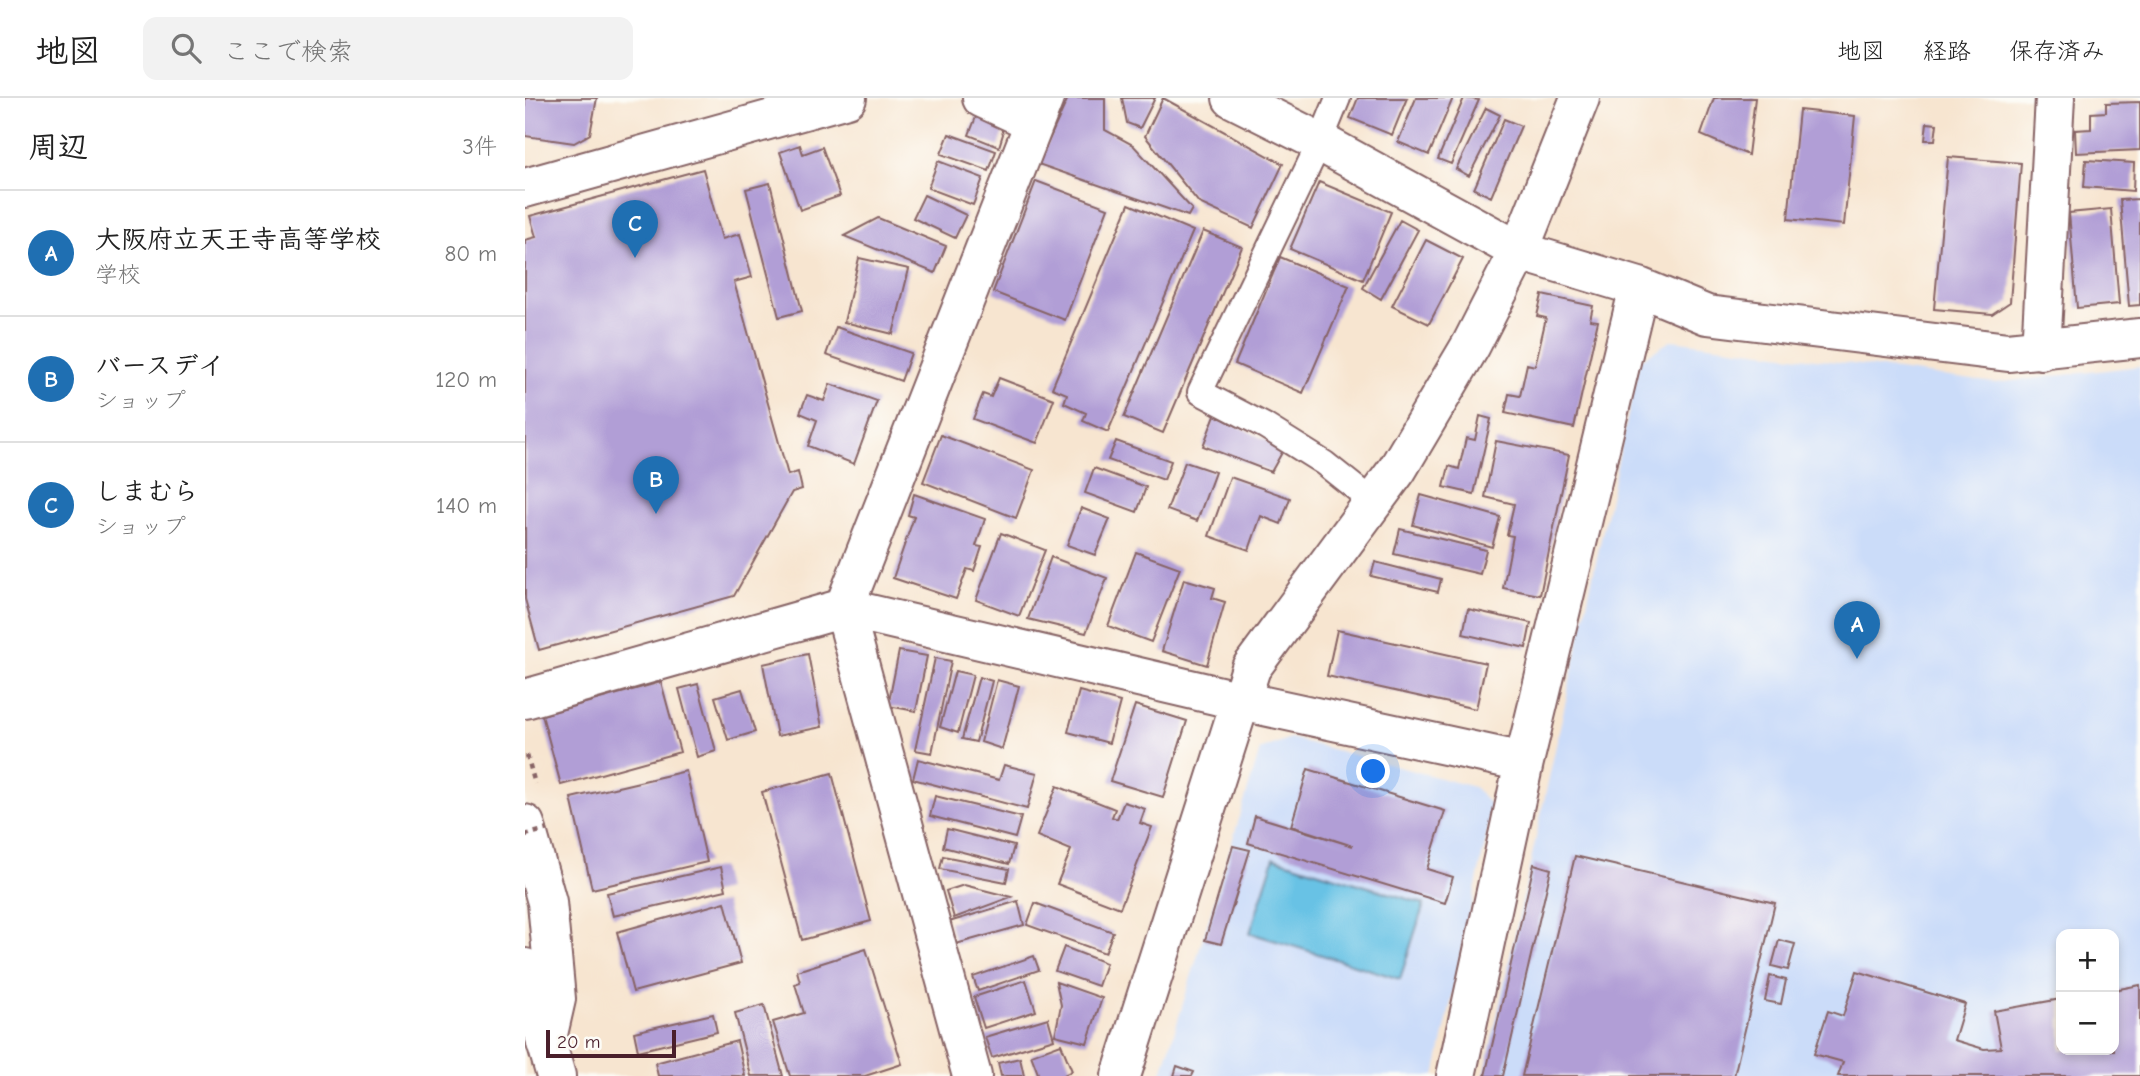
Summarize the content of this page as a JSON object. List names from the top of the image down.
{
  "scale_bar": "20 m",
  "page": {
    "header": "地図",
    "search": "ここで検索",
    "nav": ["地図", "経路", "保存済み"],
    "heading": ["周辺", "3件"],
    "list": [
      {
        "mark": "A",
        "name": "大阪府立天王寺高等学校",
        "note": "学校",
        "value": "80 m"
      },
      {
        "mark": "B",
        "name": "バースデイ",
        "note": "ショップ",
        "value": "120 m"
      },
      {
        "mark": "C",
        "name": "しまむら",
        "note": "ショップ",
        "value": "140 m"
      }
    ],
    "pins": ["C", "B", "A"],
    "map_buttons": ["+", "−"],
    "scale": "20 m"
  }
}
